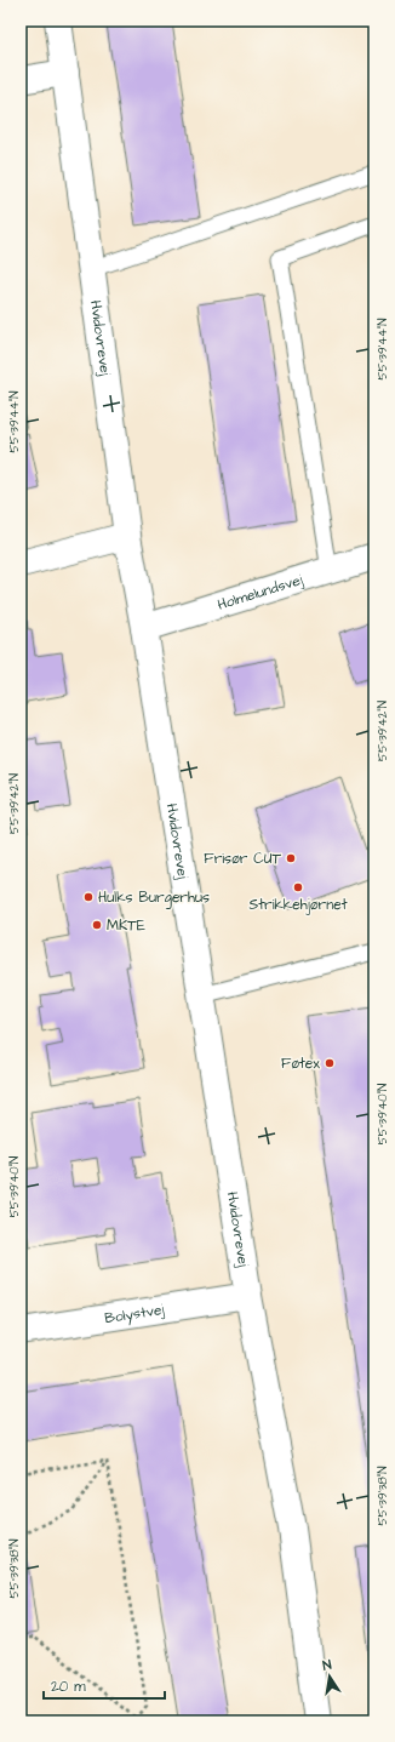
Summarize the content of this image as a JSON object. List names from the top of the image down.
{
  "streets": {
    "street": ["Hvidovrevej", "Holmelundsvej", "Bolystvej"]
  },
  "crossings": [
    ["Hvidovrevej", "Holmelundsvej"],
    ["Hvidovrevej", "Bolystvej"]
  ],
  "places": [
    "Frisør CUT",
    "Strikkehjørnet",
    "Hulks Burgerhus",
    "MKTE",
    "Føtex"
  ],
  "scale_bar": "20 m",
  "north": "top",
  "coordinates": [
    "55°39'44\"N",
    "55°39'42\"N",
    "55°39'40\"N",
    "55°39'38\"N"
  ]
}
